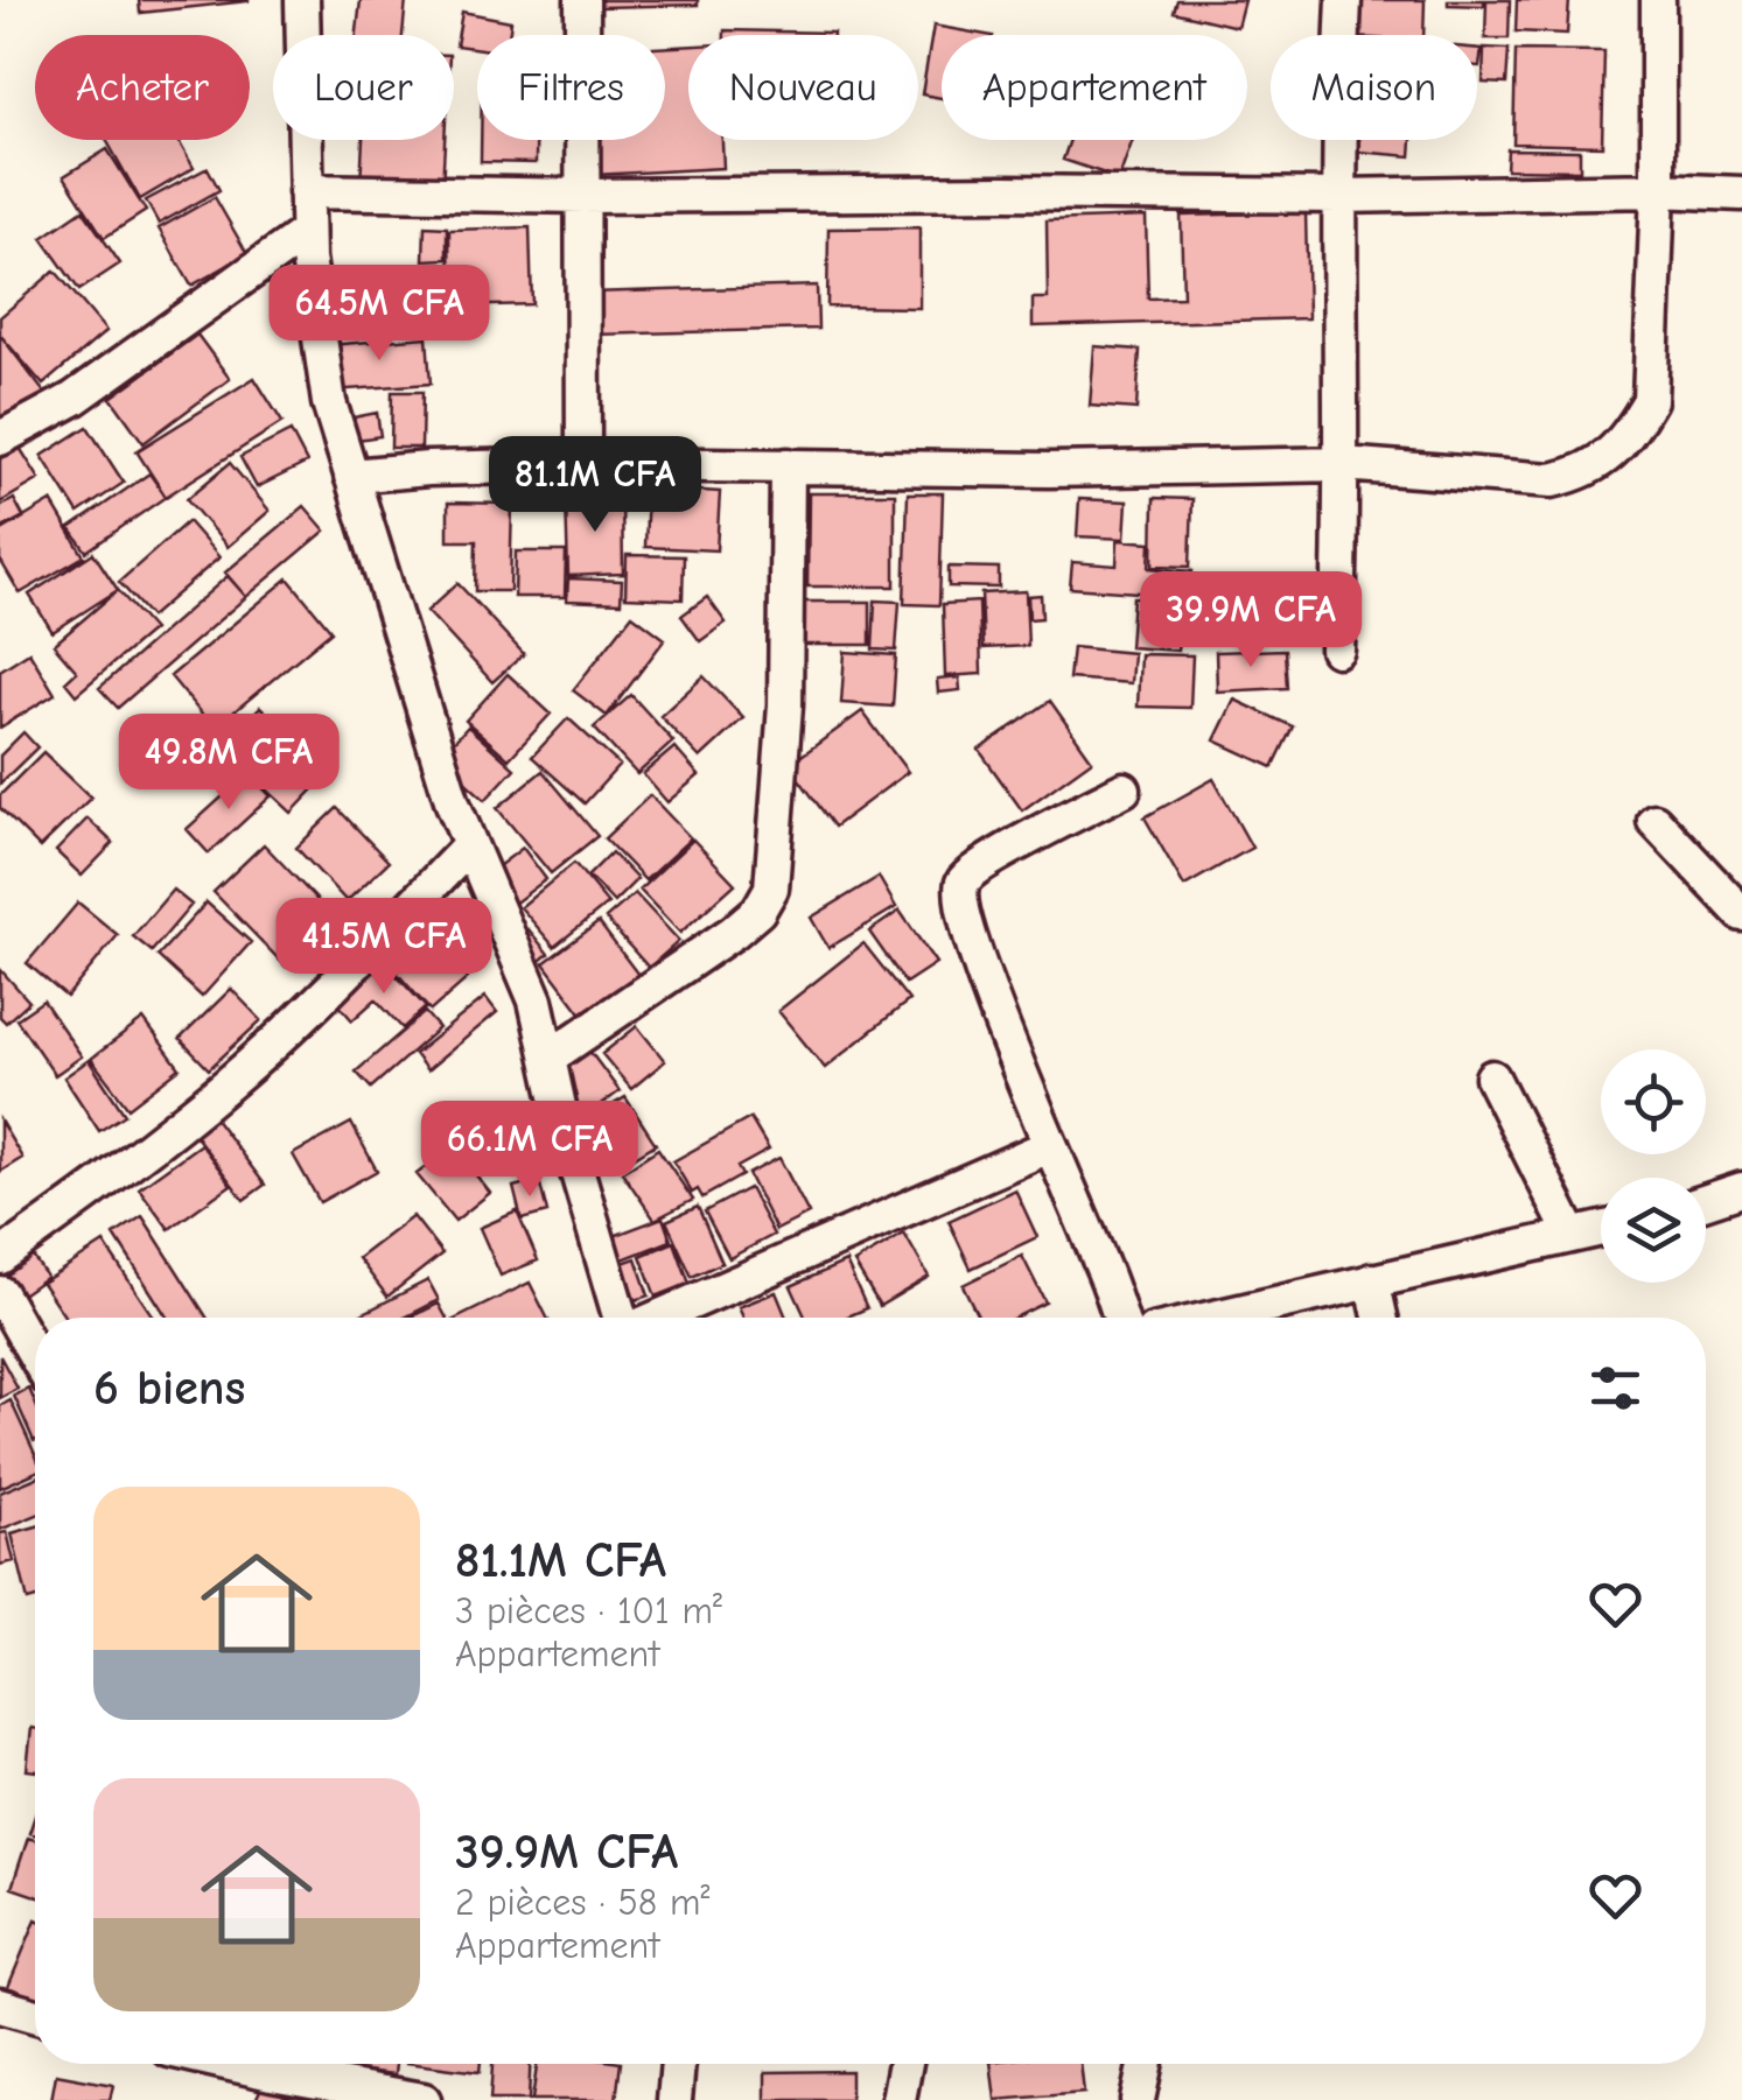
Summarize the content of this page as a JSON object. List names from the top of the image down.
{
  "page": {
    "chip": [
      "Acheter",
      "Louer",
      "Filtres",
      "Nouveau",
      "Appartement",
      "Maison"
    ],
    "price": [
      "64.5M CFA",
      "81.1M CFA",
      "39.9M CFA",
      "49.8M CFA",
      "41.5M CFA",
      "66.1M CFA"
    ],
    "heading": "6 biens",
    "list": [
      {
        "name": "81.1M CFA",
        "note": "3 pièces · 101 m² · Appartement"
      },
      {
        "name": "39.9M CFA",
        "note": "2 pièces · 58 m² · Appartement"
      }
    ]
  }
}
